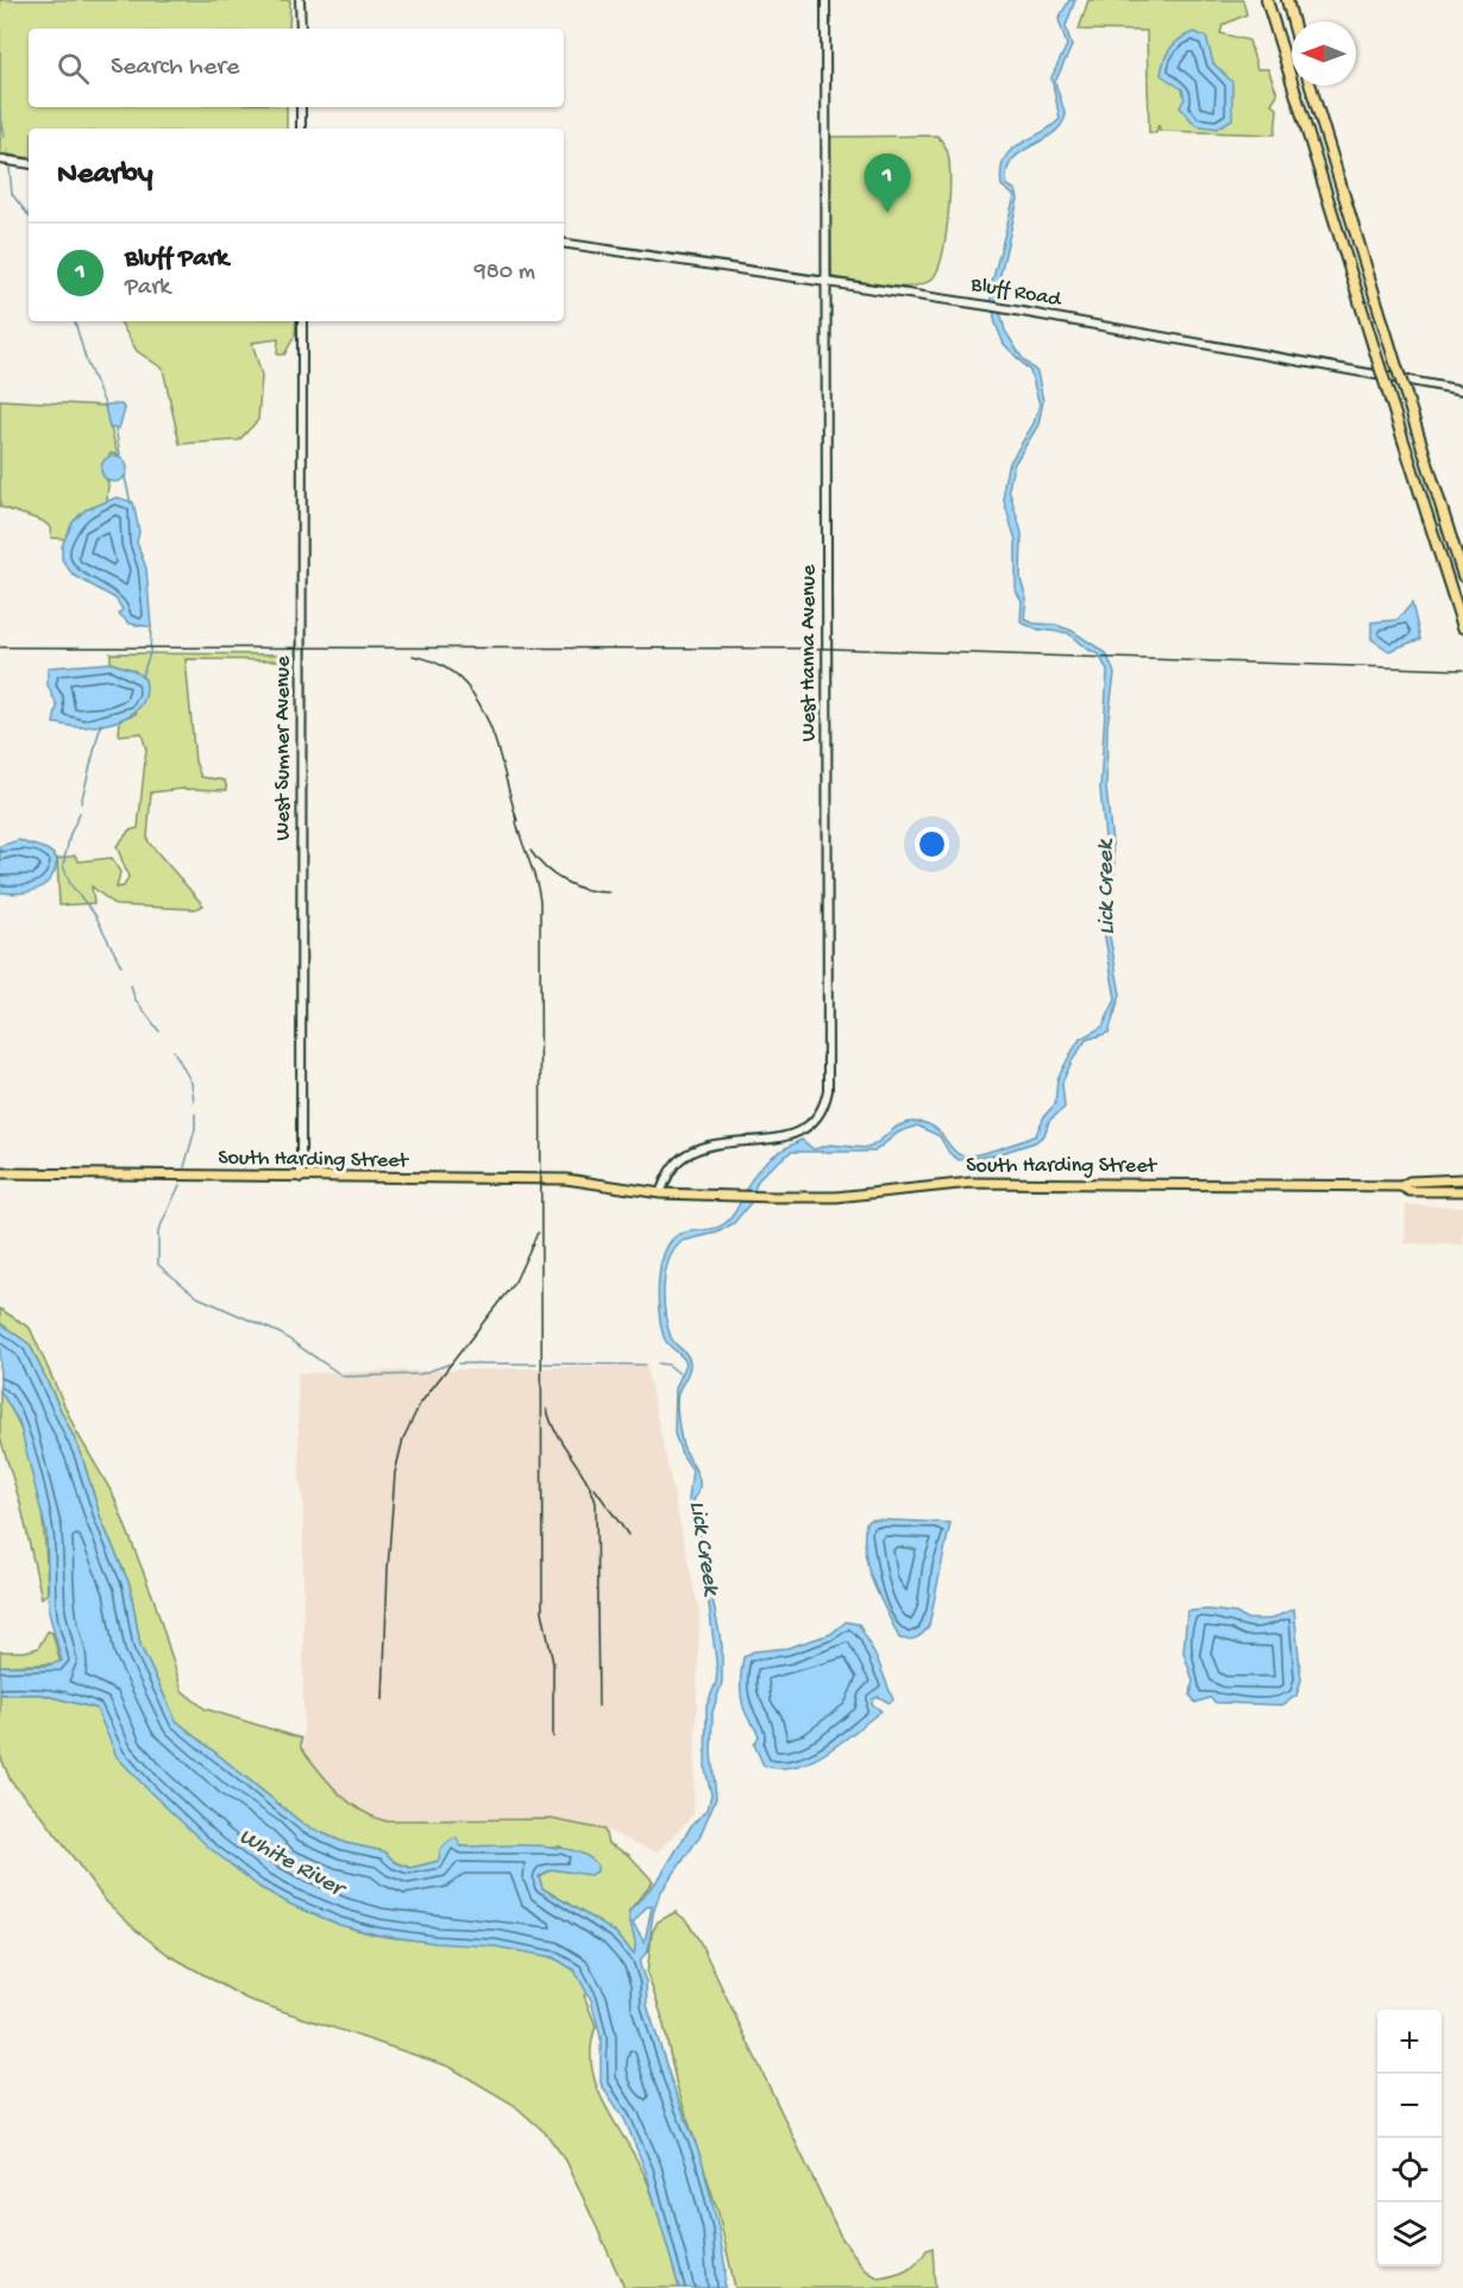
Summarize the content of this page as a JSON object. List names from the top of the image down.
{
  "streets": {
    "main road": [
      "Bluff Road",
      "West Hanna Avenue",
      "West Sumner Avenue",
      "South Harding Street"
    ]
  },
  "crossings": [
    ["Bluff Road", "West Hanna Avenue"],
    ["West Hanna Avenue", "South Harding Street"],
    ["West Sumner Avenue", "South Harding Street"]
  ],
  "water": ["Lick Creek", "White River"],
  "north": "left",
  "page": {
    "search": "Search here",
    "heading": "Nearby",
    "pins": "1",
    "list": [
      {
        "mark": "1",
        "name": "Bluff Park",
        "note": "Park",
        "value": "980 m"
      }
    ],
    "map_buttons": ["+", "−"]
  }
}
